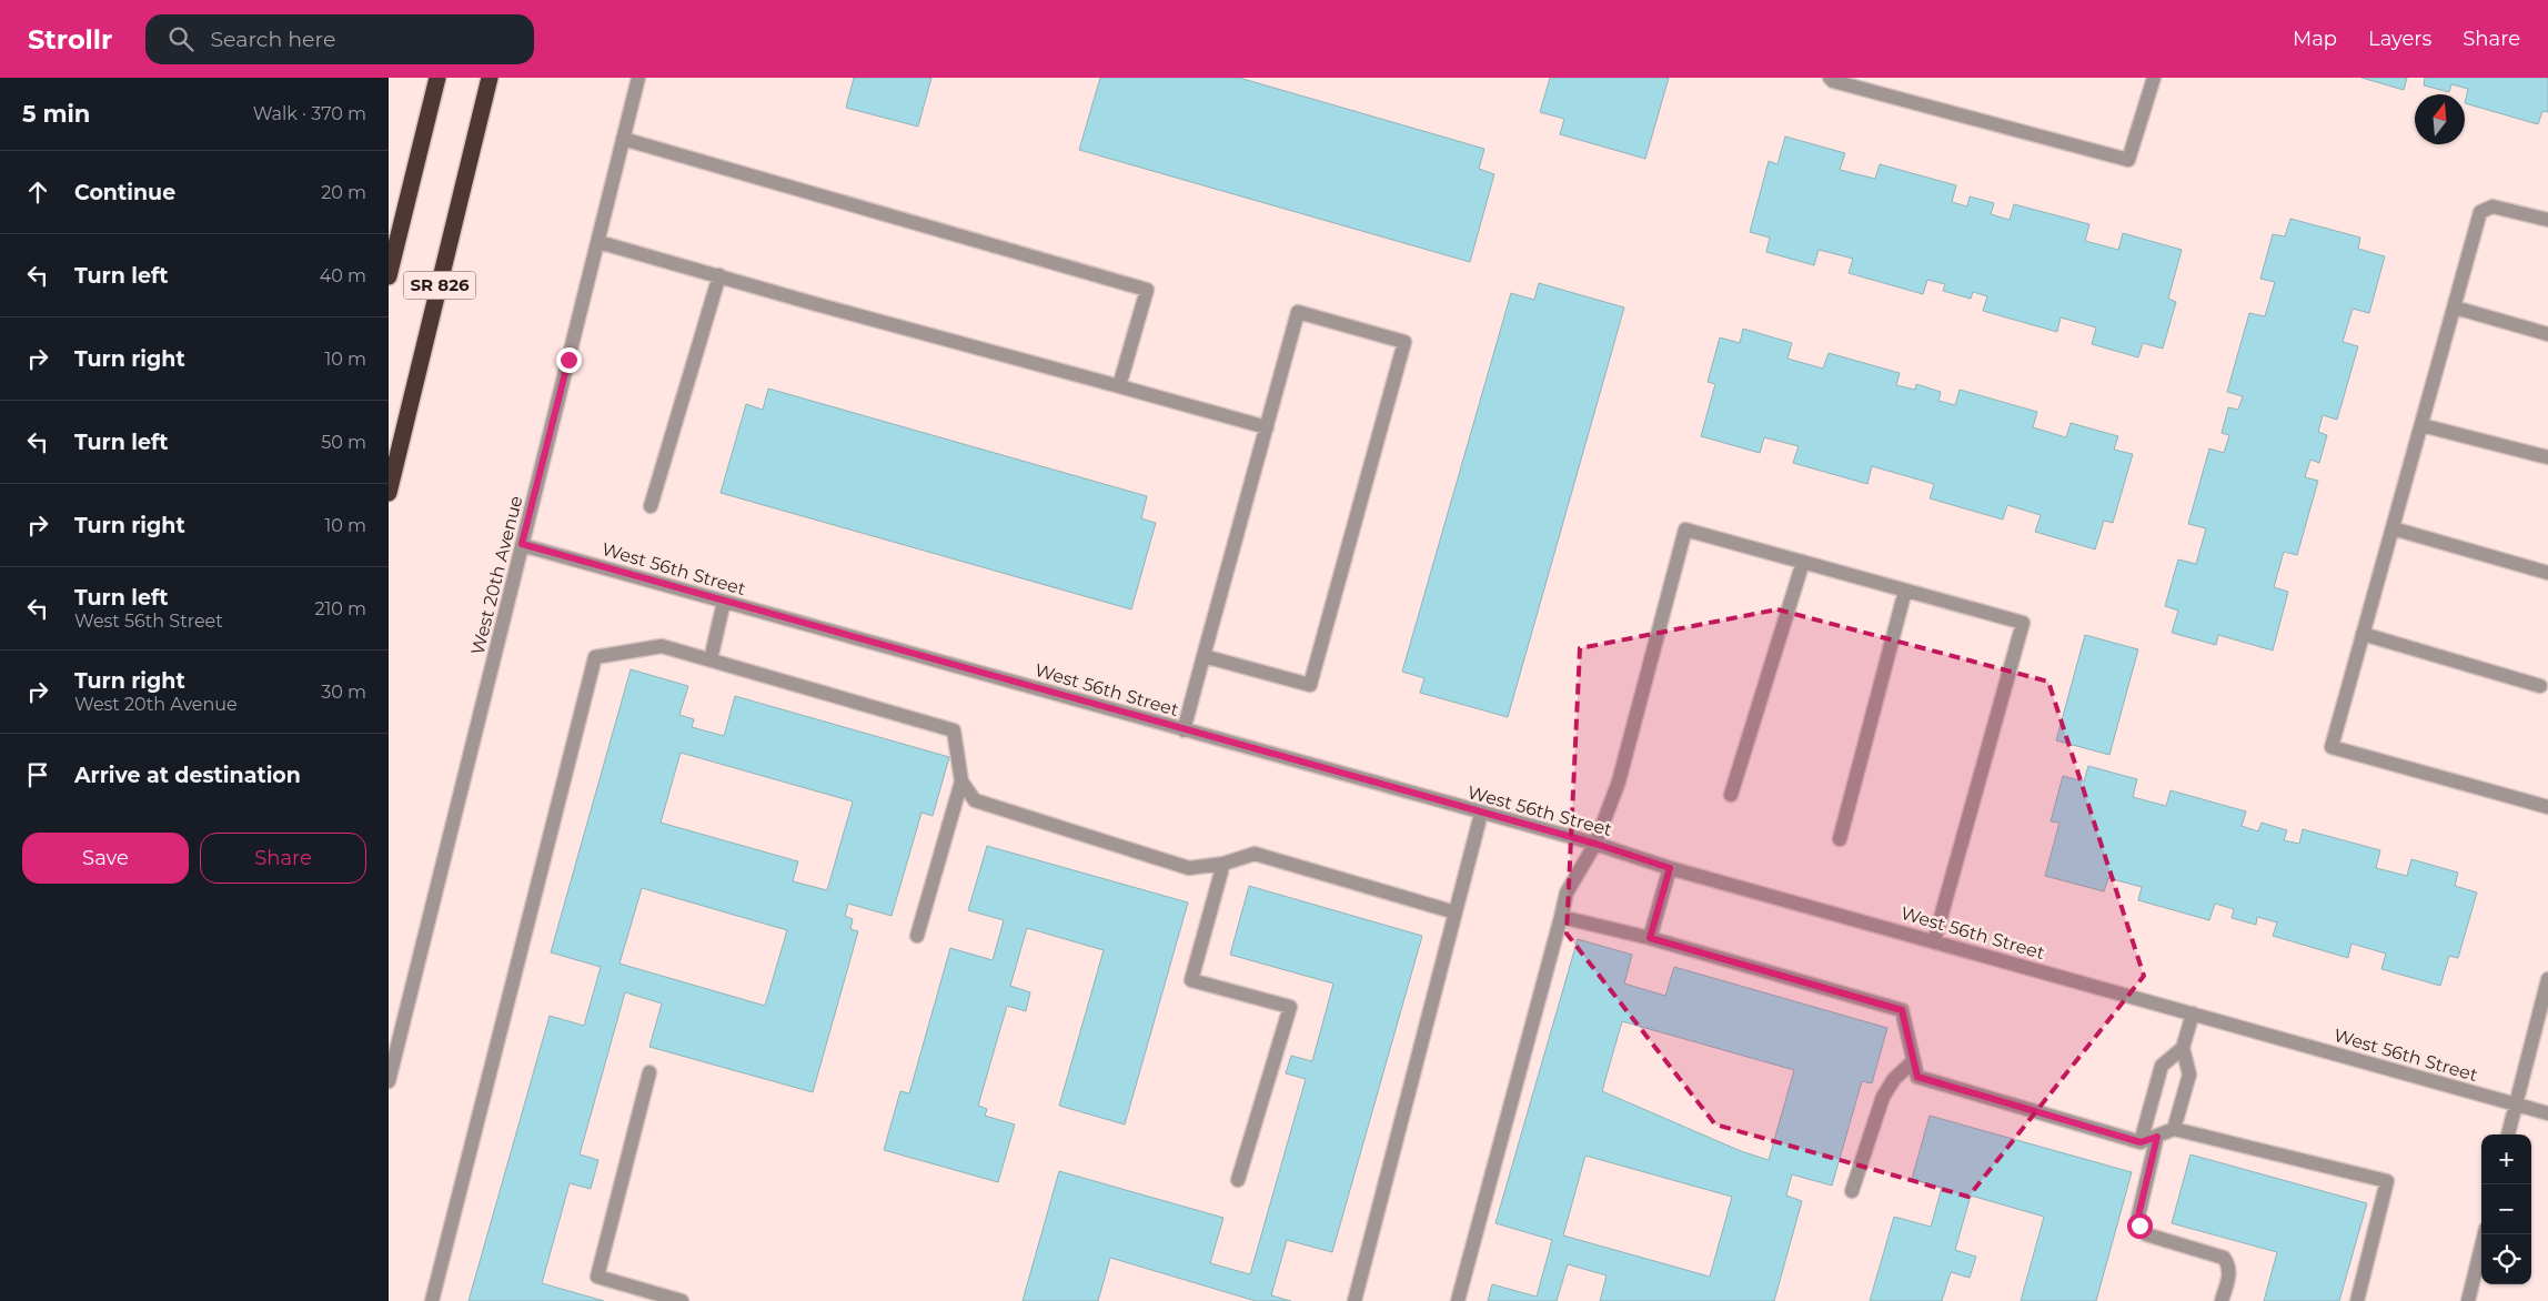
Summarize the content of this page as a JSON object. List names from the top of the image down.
{
  "streets": {
    "highway": ["SR 826"],
    "street": ["West 56th Street", "West 20th Avenue"]
  },
  "crossings": [
    ["West 56th Street", "West 20th Avenue"]
  ],
  "north": "top",
  "page": {
    "header": "Strollr",
    "search": "Search here",
    "nav": ["Map", "Layers", "Share"],
    "heading": ["5 min", "Walk · 370 m"],
    "list": [
      ["Continue", "20 m"],
      ["Turn left", "40 m"],
      ["Turn right", "10 m"],
      ["Turn left", "50 m"],
      ["Turn right", "10 m"],
      ["Turn left", "West 56th Street", "210 m"],
      ["Turn right", "West 20th Avenue", "30 m"],
      "Arrive at destination"
    ],
    "buttons": ["Save", "Share"],
    "map_buttons": ["+", "−"]
  }
}
